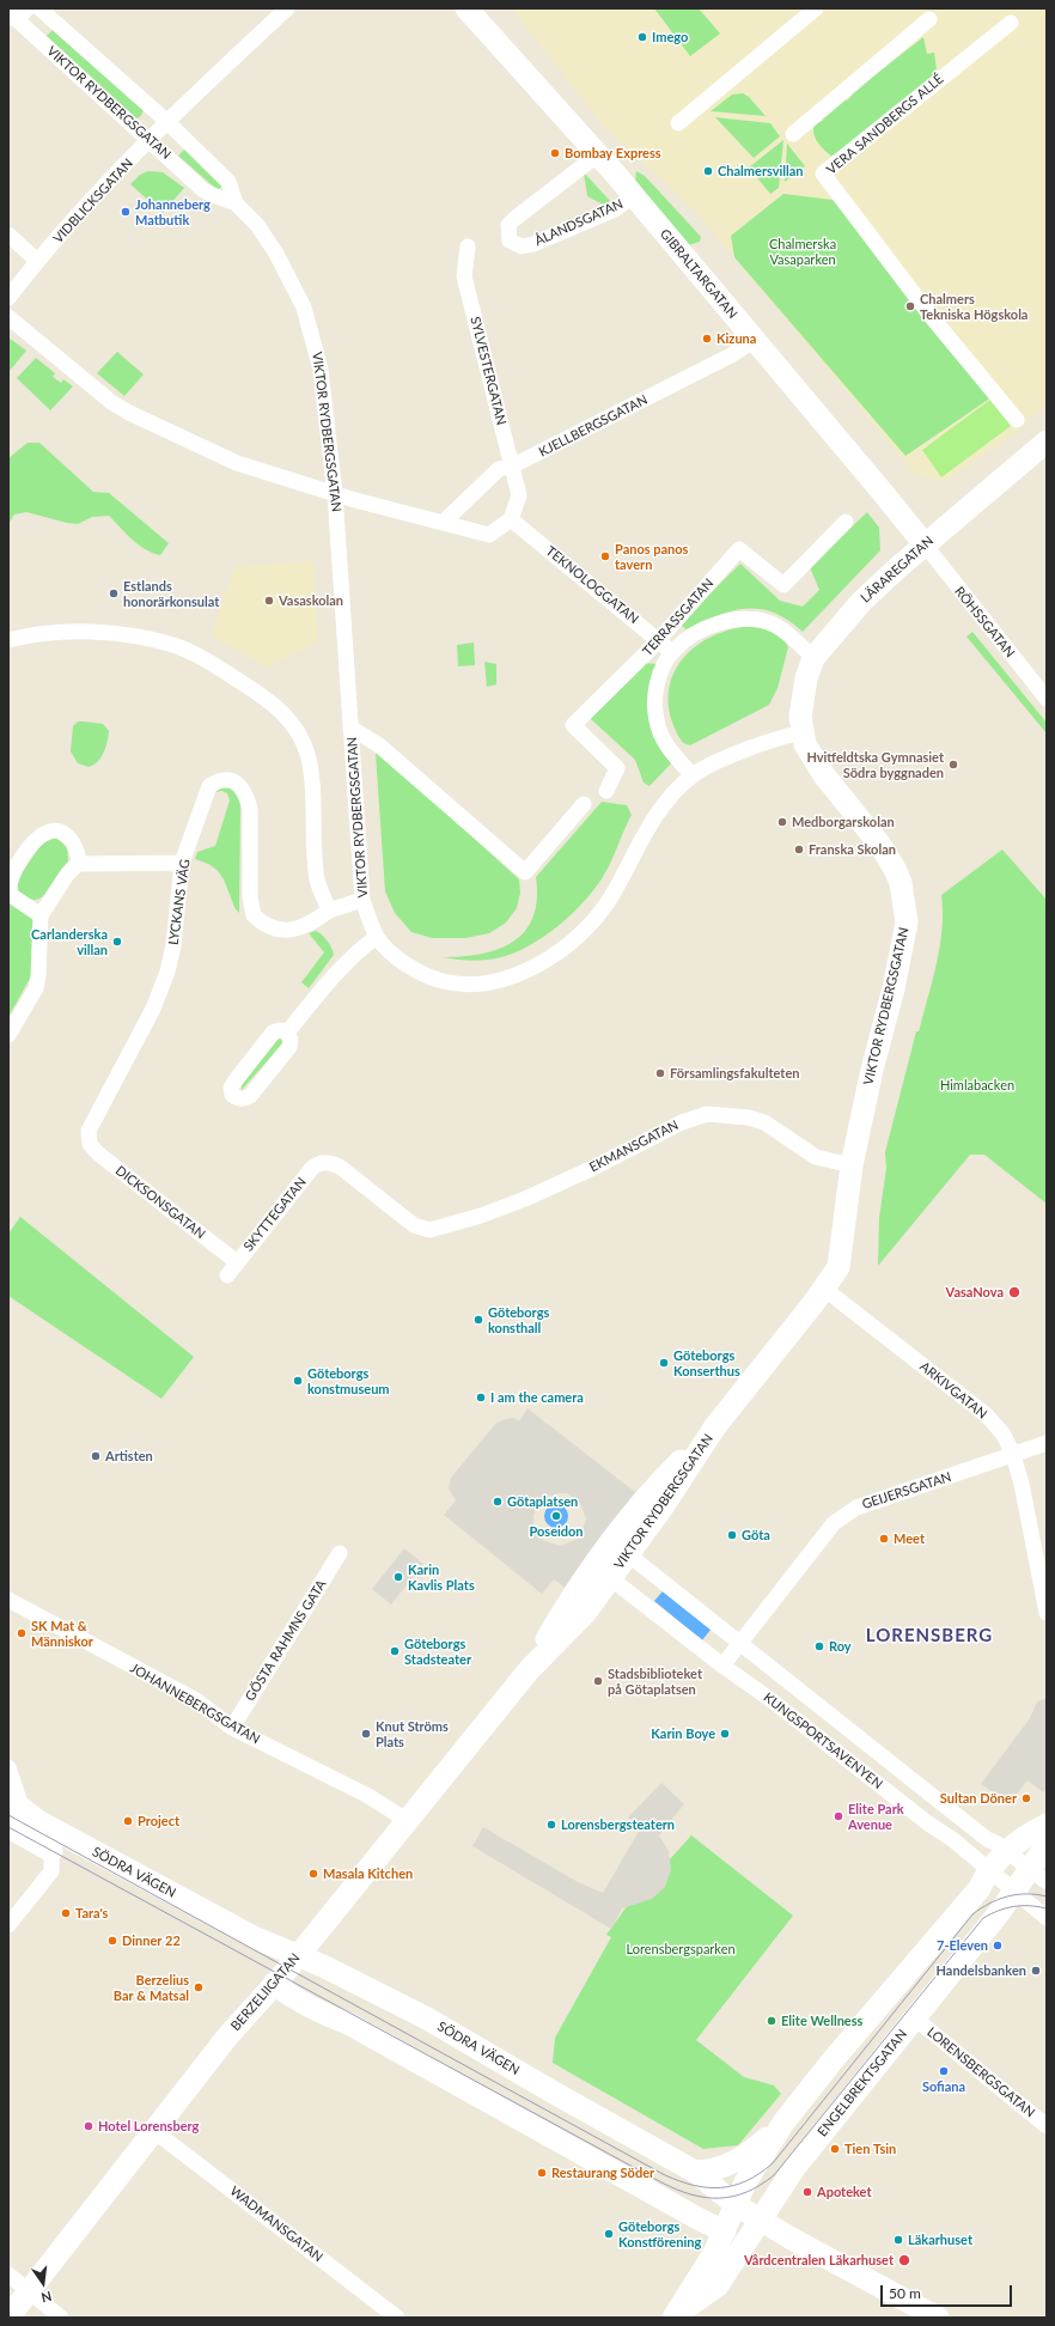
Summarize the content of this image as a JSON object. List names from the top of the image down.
{
  "streets": {
    "street": [
      "VIKTOR RYDBERGSGATAN",
      "VERA SANDBERGS ALLÉ",
      "VIDBLICKSGATAN",
      "ÅLANDSGATAN",
      "GIBRALTARGATAN",
      "SYLVESTERGATAN",
      "KJELLBERGSGATAN",
      "LÄRAREGATAN",
      "TEKNOLOGGATAN",
      "TERRASSGATAN",
      "RÖHSSGATAN",
      "LYCKANS VÄG",
      "EKMANSGATAN",
      "DICKSONSGATAN",
      "SKYTTEGATAN",
      "ARKIVGATAN",
      "GEIJERSGATAN",
      "GÖSTA RAHMNS GATA",
      "JOHANNEBERGSGATAN",
      "KUNGSPORTSAVENYEN",
      "SÖDRA VÄGEN",
      "BERZELIIGATAN",
      "LORENSBERGSGATAN",
      "ENGELBREKTSGATAN",
      "WADMANSGATAN"
    ]
  },
  "crossings": [
    ["VIKTOR RYDBERGSGATAN", "VIDBLICKSGATAN"],
    ["VIKTOR RYDBERGSGATAN", "LÄRAREGATAN"],
    ["VIKTOR RYDBERGSGATAN", "TEKNOLOGGATAN"],
    ["VIKTOR RYDBERGSGATAN", "LYCKANS VÄG"],
    ["VIKTOR RYDBERGSGATAN", "EKMANSGATAN"],
    ["VIKTOR RYDBERGSGATAN", "ARKIVGATAN"],
    ["VIKTOR RYDBERGSGATAN", "KUNGSPORTSAVENYEN"],
    ["VIKTOR RYDBERGSGATAN", "BERZELIIGATAN"],
    ["ÅLANDSGATAN", "GIBRALTARGATAN"],
    ["GIBRALTARGATAN", "KJELLBERGSGATAN"],
    ["GIBRALTARGATAN", "LÄRAREGATAN"],
    ["GIBRALTARGATAN", "RÖHSSGATAN"],
    ["SYLVESTERGATAN", "KJELLBERGSGATAN"],
    ["SYLVESTERGATAN", "TEKNOLOGGATAN"],
    ["LÄRAREGATAN", "TEKNOLOGGATAN"],
    ["LÄRAREGATAN", "RÖHSSGATAN"],
    ["TEKNOLOGGATAN", "TERRASSGATAN"],
    ["LYCKANS VÄG", "DICKSONSGATAN"],
    ["EKMANSGATAN", "SKYTTEGATAN"],
    ["DICKSONSGATAN", "SKYTTEGATAN"],
    ["ARKIVGATAN", "GEIJERSGATAN"],
    ["GEIJERSGATAN", "KUNGSPORTSAVENYEN"],
    ["GÖSTA RAHMNS GATA", "JOHANNEBERGSGATAN"],
    ["JOHANNEBERGSGATAN", "BERZELIIGATAN"],
    ["KUNGSPORTSAVENYEN", "BERZELIIGATAN"],
    ["KUNGSPORTSAVENYEN", "ENGELBREKTSGATAN"],
    ["SÖDRA VÄGEN", "BERZELIIGATAN"],
    ["SÖDRA VÄGEN", "ENGELBREKTSGATAN"],
    ["BERZELIIGATAN", "WADMANSGATAN"],
    ["LORENSBERGSGATAN", "ENGELBREKTSGATAN"]
  ],
  "districts": ["LORENSBERG"],
  "parks": ["Chalmerska Vasaparken", "Himlabacken", "Lorensbergsparken"],
  "places": [
    "Imego",
    "Bombay Express",
    "Chalmersvillan",
    "Johanneberg Matbutik",
    "Chalmers Tekniska Högskola",
    "Kizuna",
    "Panos panos tavern",
    "Estlands honorärkonsulat",
    "Vasaskolan",
    "Hvitfeldtska Gymnasiet Södra byggnaden",
    "Medborgarskolan",
    "Franska Skolan",
    "Carlanderska villan",
    "Församlingsfakulteten",
    "VasaNova",
    "Göteborgs konsthall",
    "Göteborgs Konserthus",
    "Göteborgs konstmuseum",
    "I am the camera",
    "Artisten",
    "Götaplatsen",
    "Poseidon",
    "Göta",
    "Meet",
    "Karin Kavlis Plats",
    "SK Mat & Människor",
    "Roy",
    "Göteborgs Stadsteater",
    "Stadsbiblioteket på Götaplatsen",
    "Knut Ströms Plats",
    "Karin Boye",
    "Sultan Döner",
    "Elite Park Avenue",
    "Project",
    "Lorensbergsteatern",
    "Masala Kitchen",
    "Tara's",
    "Dinner 22",
    "7-Eleven",
    "Handelsbanken",
    "Berzelius Bar & Matsal",
    "Elite Wellness",
    "Sofiana",
    "Hotel Lorensberg",
    "Tien Tsin",
    "Restaurang Söder",
    "Apoteket",
    "Göteborgs Konstförening",
    "Läkarhuset",
    "Vårdcentralen Läkarhuset"
  ],
  "scale_bar": "50 m",
  "north": "bottom"
}
